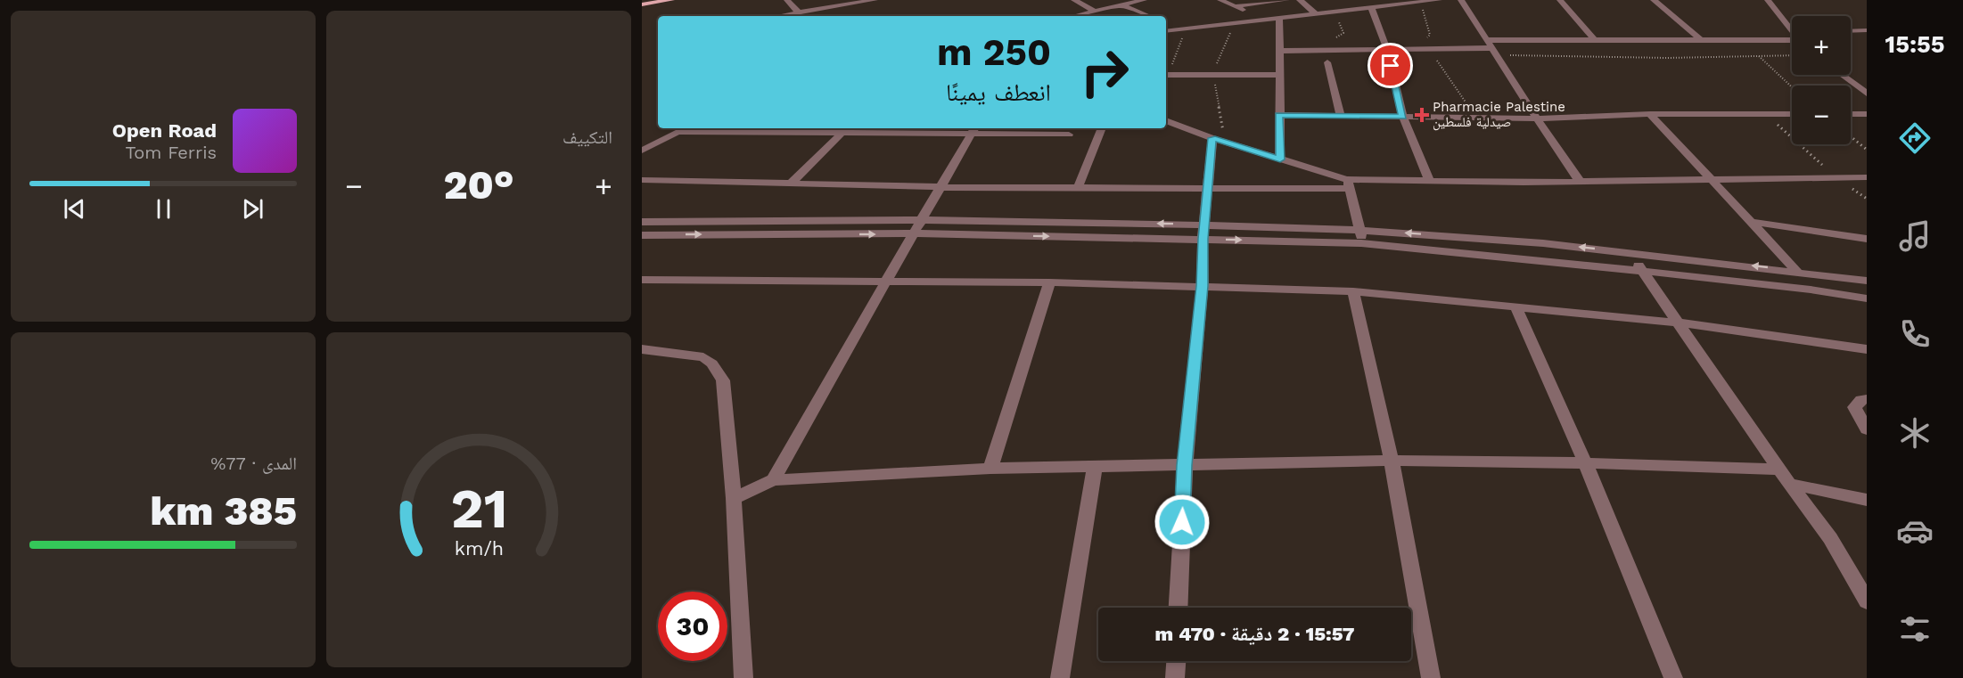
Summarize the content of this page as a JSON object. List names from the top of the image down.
{
  "places": {
    "health": ["Pharmacie Palestine صيدلية فلسطين"]
  },
  "page": {
    "tabs": "15:55",
    "tile": [
      "التكييف",
      ["المدى · 77%", "385 km"]
    ],
    "map_buttons": ["+", "−"],
    "turn": ["250 m", "انعطف يمينًا"],
    "song": ["Open Road", "Tom Ferris"],
    "heat": ["−", "20°", "+"],
    "limit": "30",
    "trip": "15:57 · 2 دقيقة · 470 m",
    "gauge": ["21", "km/h"]
  }
}
